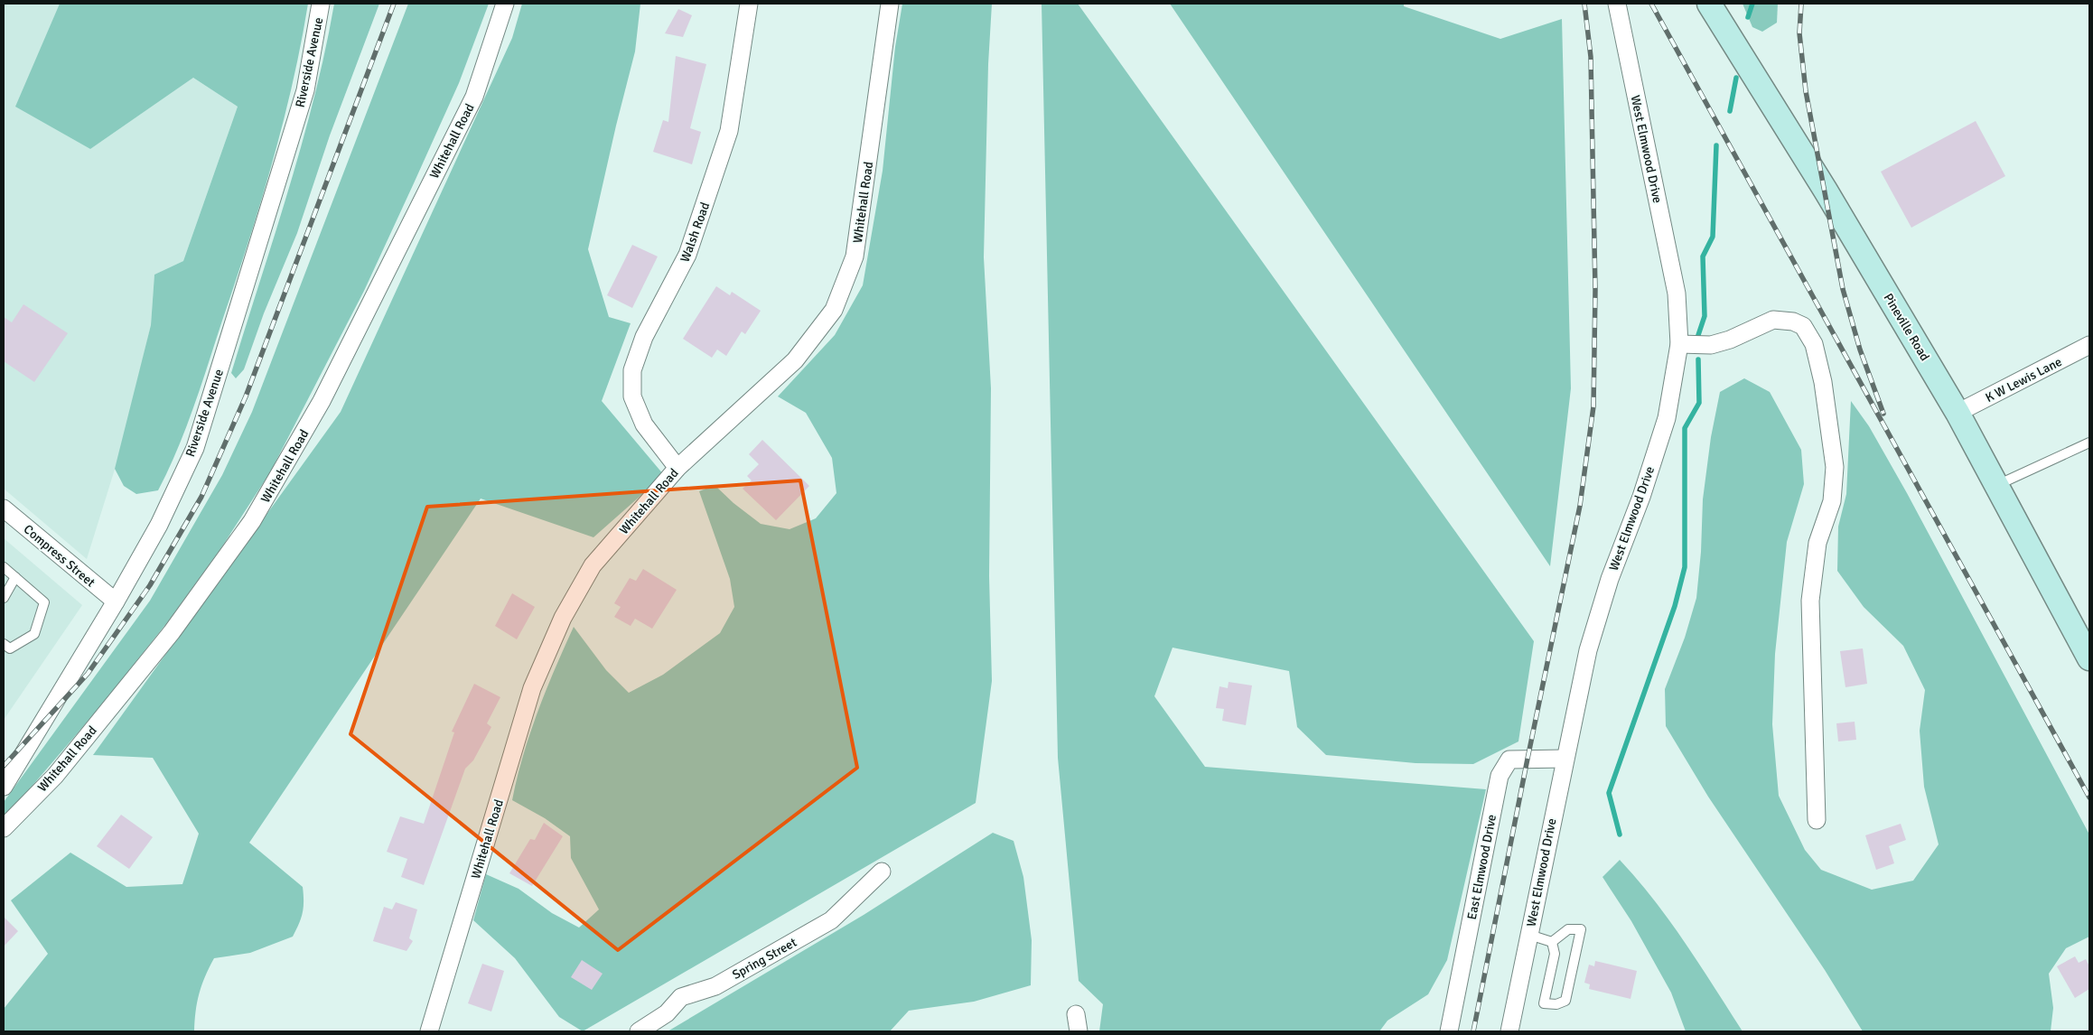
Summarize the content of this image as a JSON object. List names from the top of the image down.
{
  "streets": {
    "main road": ["Pineville Road"],
    "street": [
      "Riverside Avenue",
      "Whitehall Road",
      "West Elmwood Drive",
      "Walsh Road",
      "K W Lewis Lane",
      "Compress Street",
      "East Elmwood Drive",
      "Spring Street"
    ]
  },
  "crossings": [
    ["Riverside Avenue", "Compress Street"],
    ["Whitehall Road", "Walsh Road"],
    ["West Elmwood Drive", "East Elmwood Drive"],
    ["Pineville Road", "K W Lewis Lane"]
  ]
}
